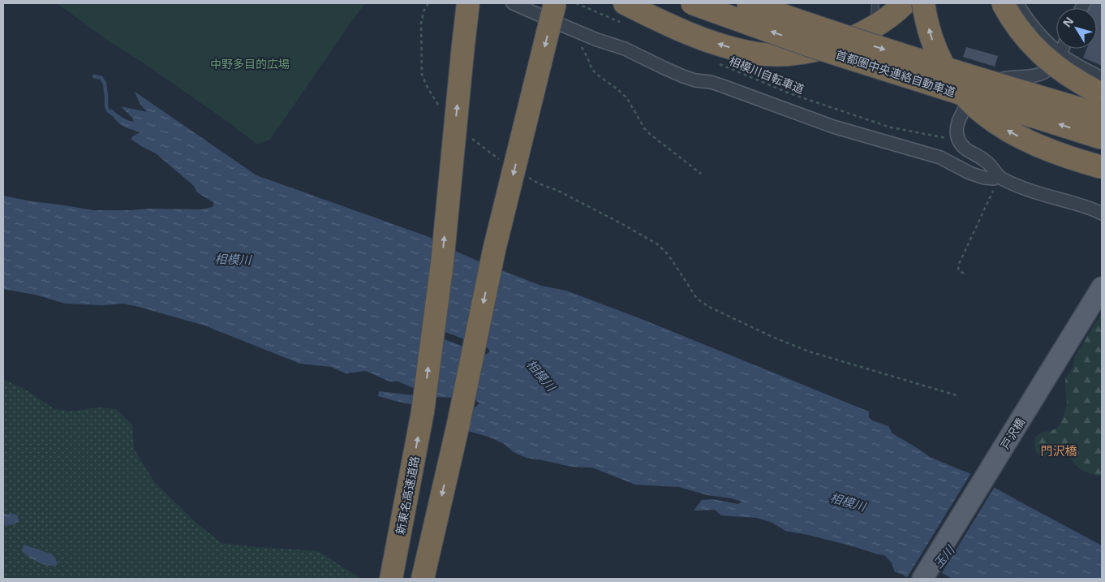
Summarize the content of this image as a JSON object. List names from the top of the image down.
{
  "streets": {
    "highway": ["首都圏中央連絡自動車道", "新東名高速道路"],
    "main road": ["戸沢橋"],
    "path": ["相模川自転車道"]
  },
  "districts": ["門沢橋"],
  "water": ["相模川", "玉川"],
  "parks": ["中野多目的広場"],
  "north": "top left"
}
